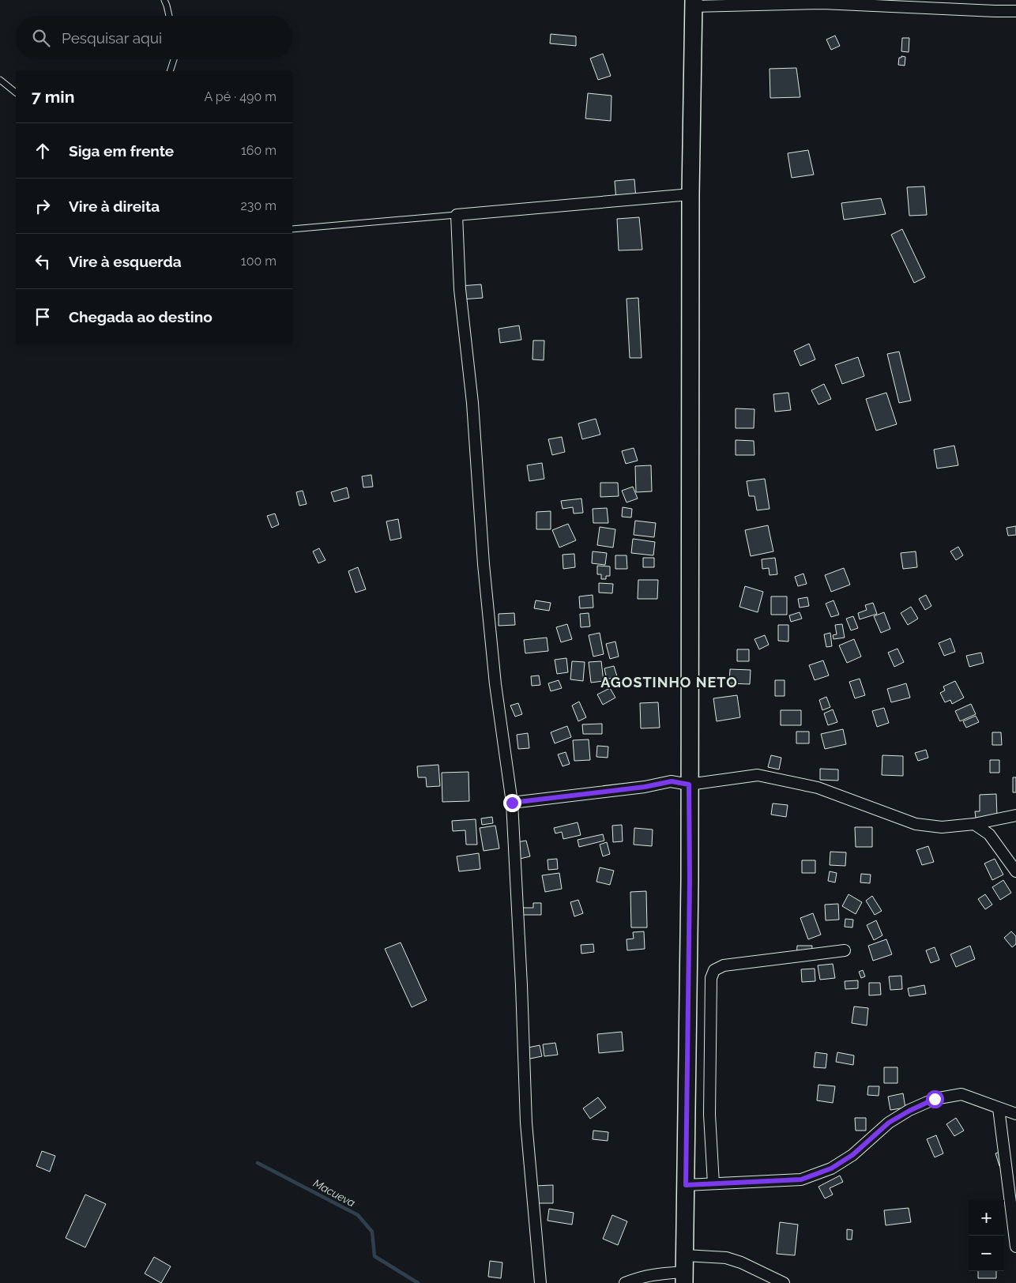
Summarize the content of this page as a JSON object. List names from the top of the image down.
{
  "districts": ["AGOSTINHO NETO"],
  "water": ["Macueva"],
  "page": {
    "search": "Pesquisar aqui",
    "heading": ["7 min", "A pé · 490 m"],
    "list": [
      ["Siga em frente", "160 m"],
      ["Vire à direita", "230 m"],
      ["Vire à esquerda", "100 m"],
      "Chegada ao destino"
    ],
    "map_buttons": ["+", "−"]
  }
}
